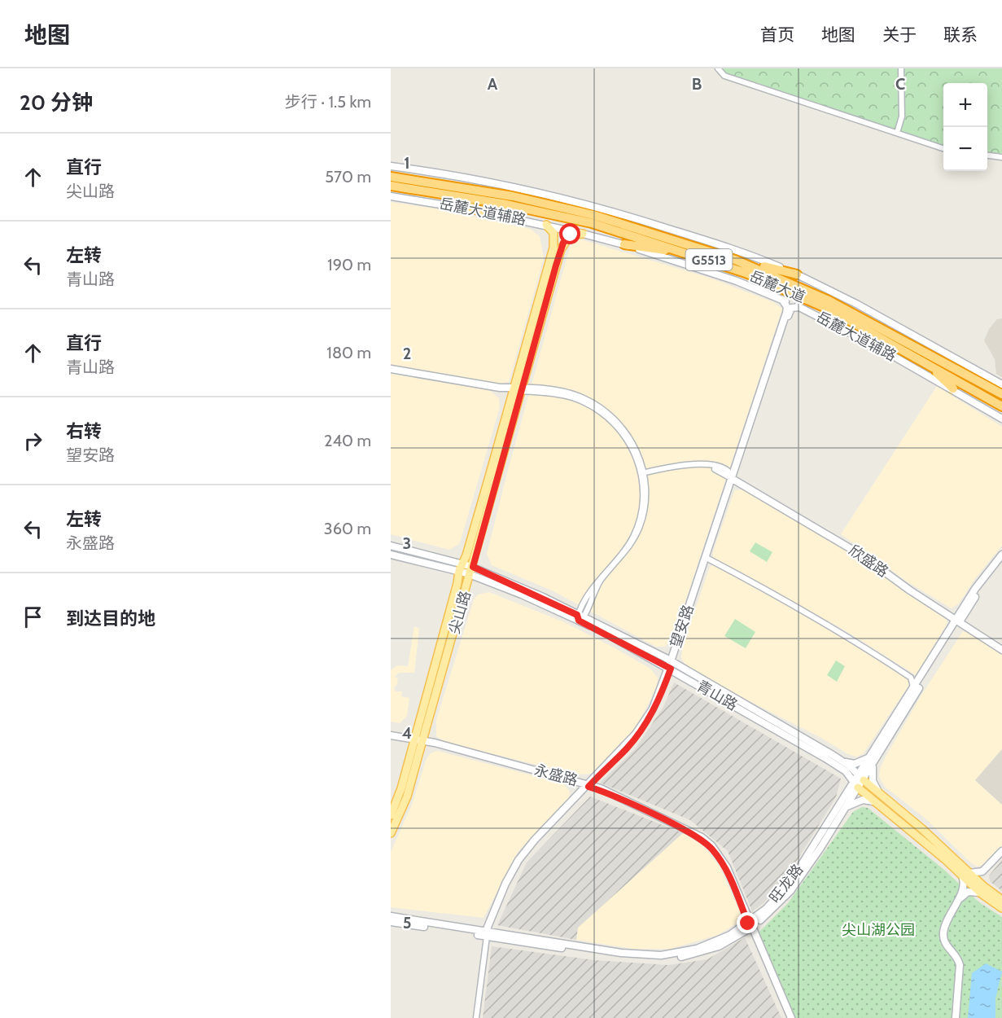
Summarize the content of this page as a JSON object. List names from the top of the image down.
{
  "streets": {
    "highway": ["G5513", "岳麓大道"],
    "main road": [
      "岳麓大道辅路",
      "欣盛路",
      "尖山路",
      "望安路",
      "青山路",
      "永盛路",
      "旺龙路"
    ]
  },
  "crossings": [
    ["岳麓大道辅路", "尖山路"],
    ["岳麓大道辅路", "望安路"],
    ["欣盛路", "望安路"],
    ["欣盛路", "旺龙路"],
    ["尖山路", "青山路"],
    ["尖山路", "永盛路"],
    ["望安路", "青山路"],
    ["望安路", "永盛路"],
    ["望安路", "旺龙路"],
    ["青山路", "旺龙路"],
    ["永盛路", "旺龙路"]
  ],
  "parks": ["尖山湖公园"],
  "page": {
    "header": "地图",
    "nav": [
      "首页",
      "地图",
      "关于",
      "联系"
    ],
    "heading": ["20 分钟", "步行 · 1.5 km"],
    "map_buttons": ["+", "−"],
    "list": [
      ["直行", "尖山路", "570 m"],
      ["左转", "青山路", "190 m"],
      ["直行", "青山路", "180 m"],
      ["右转", "望安路", "240 m"],
      ["左转", "永盛路", "360 m"],
      "到达目的地"
    ]
  },
  "grid": {
    "columns": ["A", "B", "C"],
    "rows": [
      "1",
      "2",
      "3",
      "4",
      "5"
    ]
  }
}
